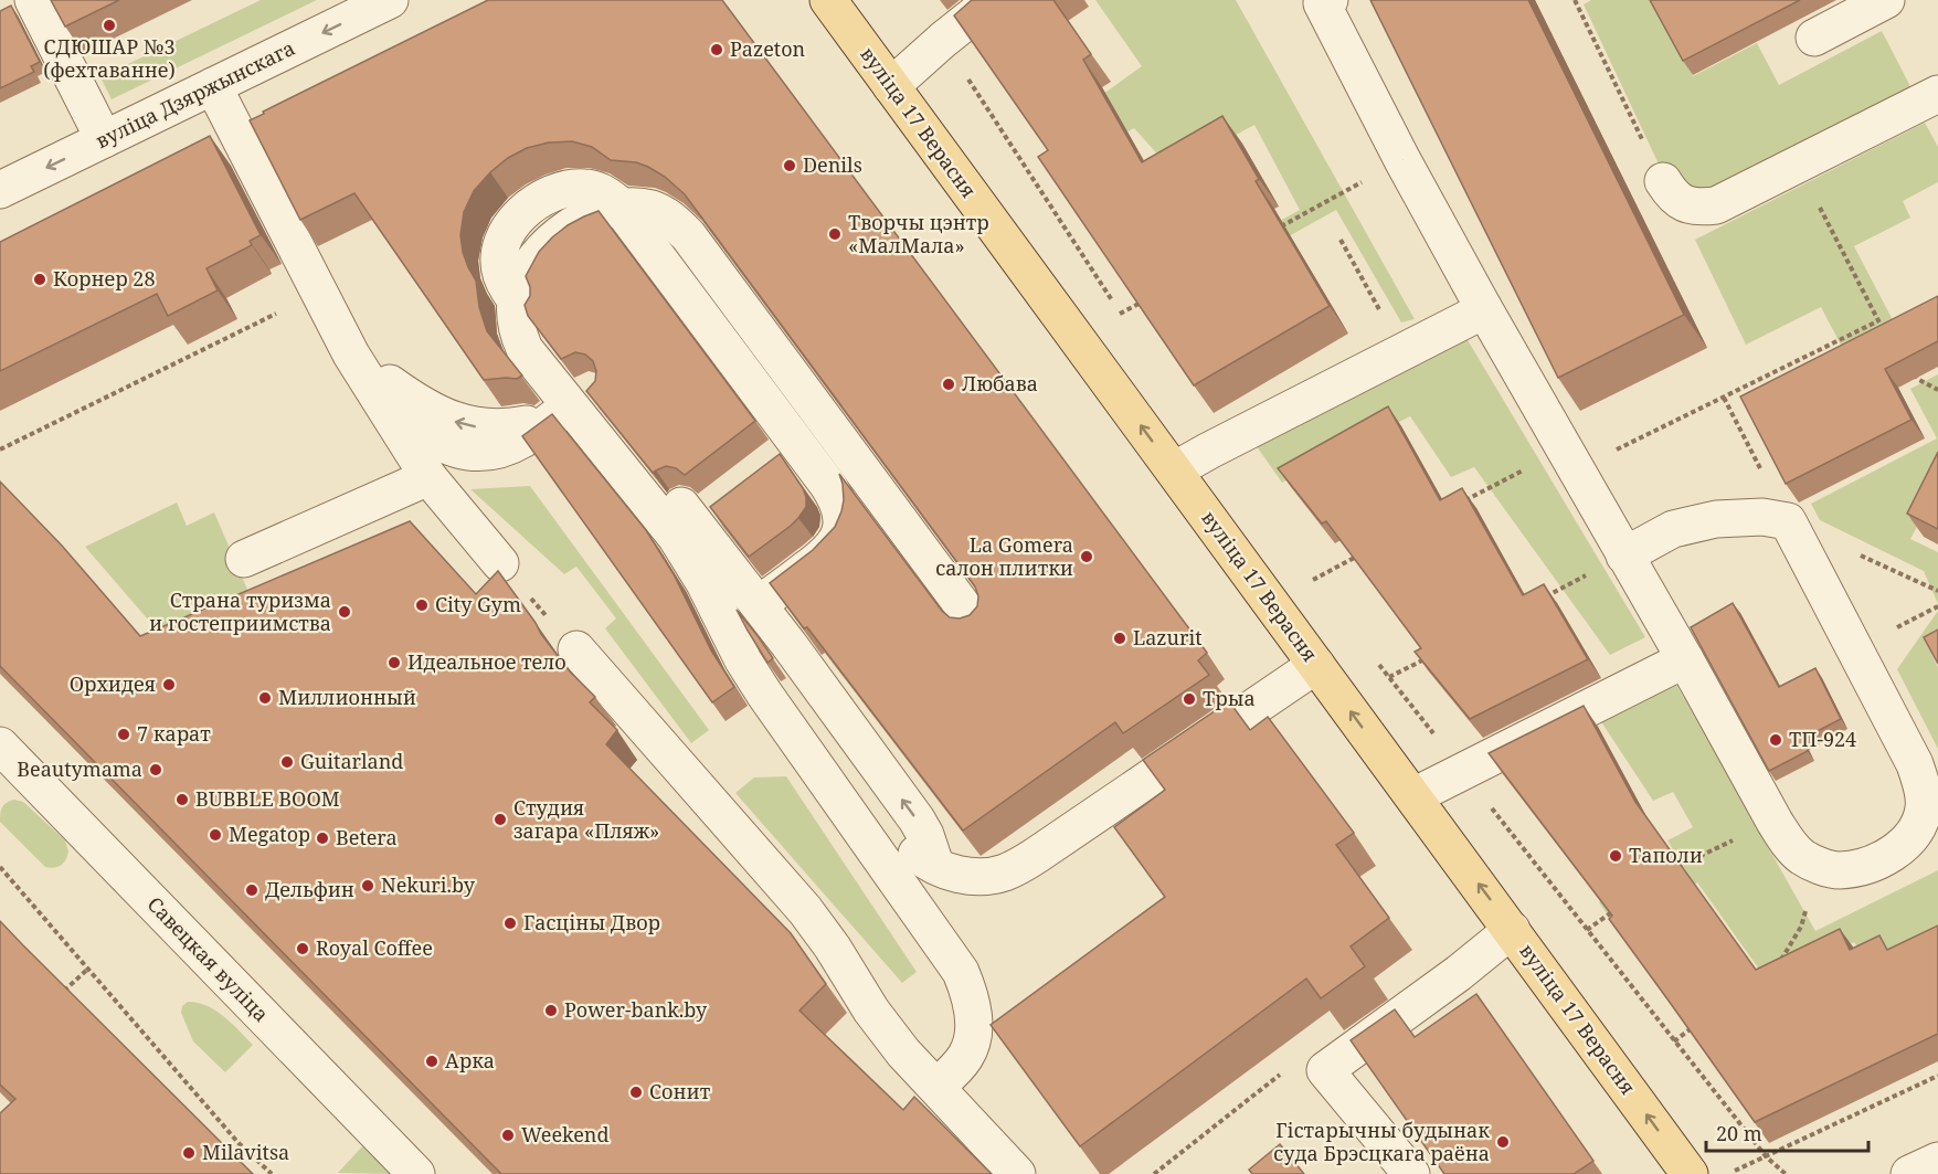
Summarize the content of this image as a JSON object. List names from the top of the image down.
{
  "streets": {
    "main road": ["вуліца 17 Верасня"],
    "street": ["вуліца Дзяржынскага", "Савецкая вуліца"]
  },
  "one_way": ["вуліца Дзяржынскага", "вуліца 17 Верасня"],
  "places": [
    "СДЮШАР №3 (фехтаванне)",
    "Pazeton",
    "Denils",
    "Творчы цэнтр «МалМала»",
    "Корнер 28",
    "Любава",
    "La Gomera салон плитки",
    "City Gym",
    "Страна туризма и гостеприимства",
    "Lazurit",
    "Идеальное тело",
    "Орхидея",
    "Миллионный",
    "Трыа",
    "7 карат",
    "ТП-924",
    "Guitarland",
    "Beautymama",
    "BUBBLE BOOM",
    "Студия загара «Пляж»",
    "Megatop",
    "Betera",
    "Таполи",
    "Nekuri.by",
    "Дельфин",
    "Гасціны Двор",
    "Royal Coffee",
    "Power-bank.by",
    "Арка",
    "Сонит",
    "Weekend",
    "Гістарычны будынак суда Брэсцкага раёна",
    "Milavitsa"
  ],
  "scale_bar": "20 m"
}
